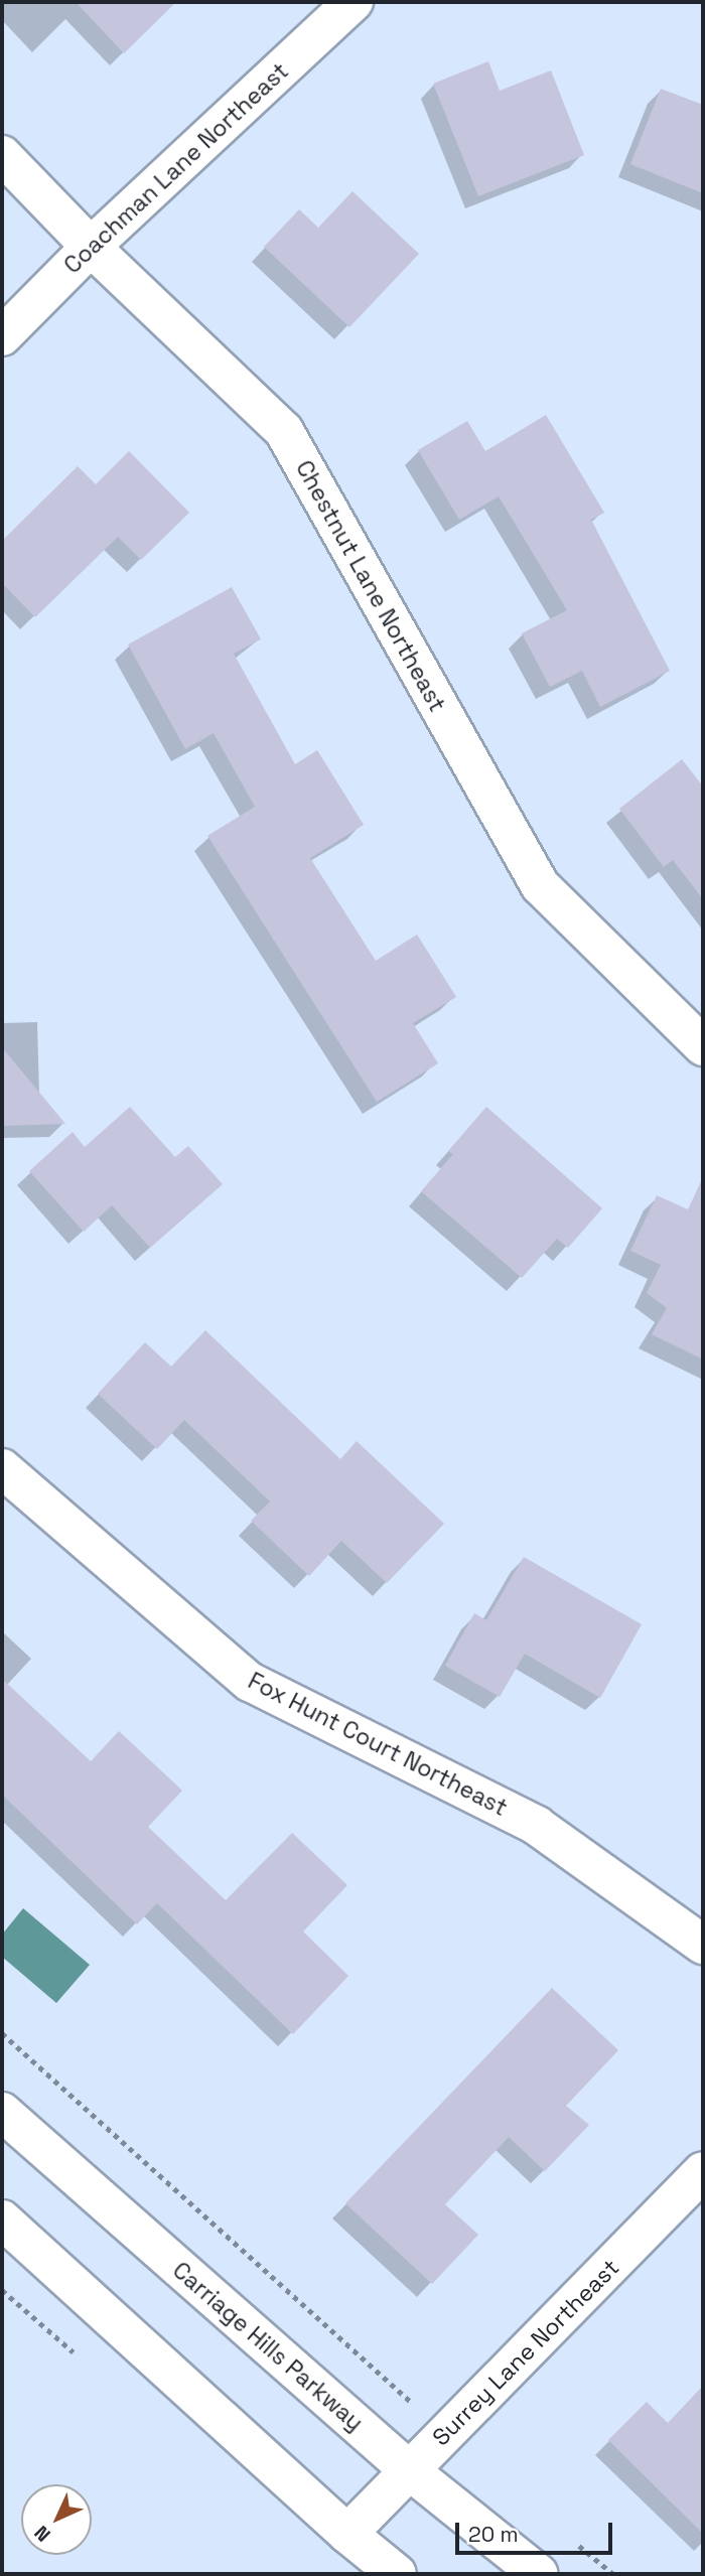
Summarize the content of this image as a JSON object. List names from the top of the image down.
{
  "streets": {
    "street": [
      "Coachman Lane Northeast",
      "Chestnut Lane Northeast",
      "Fox Hunt Court Northeast",
      "Carriage Hills Parkway",
      "Surrey Lane Northeast"
    ]
  },
  "crossings": [
    ["Coachman Lane Northeast", "Chestnut Lane Northeast"],
    ["Carriage Hills Parkway", "Surrey Lane Northeast"]
  ],
  "scale_bar": "20 m",
  "north": "bottom left"
}
